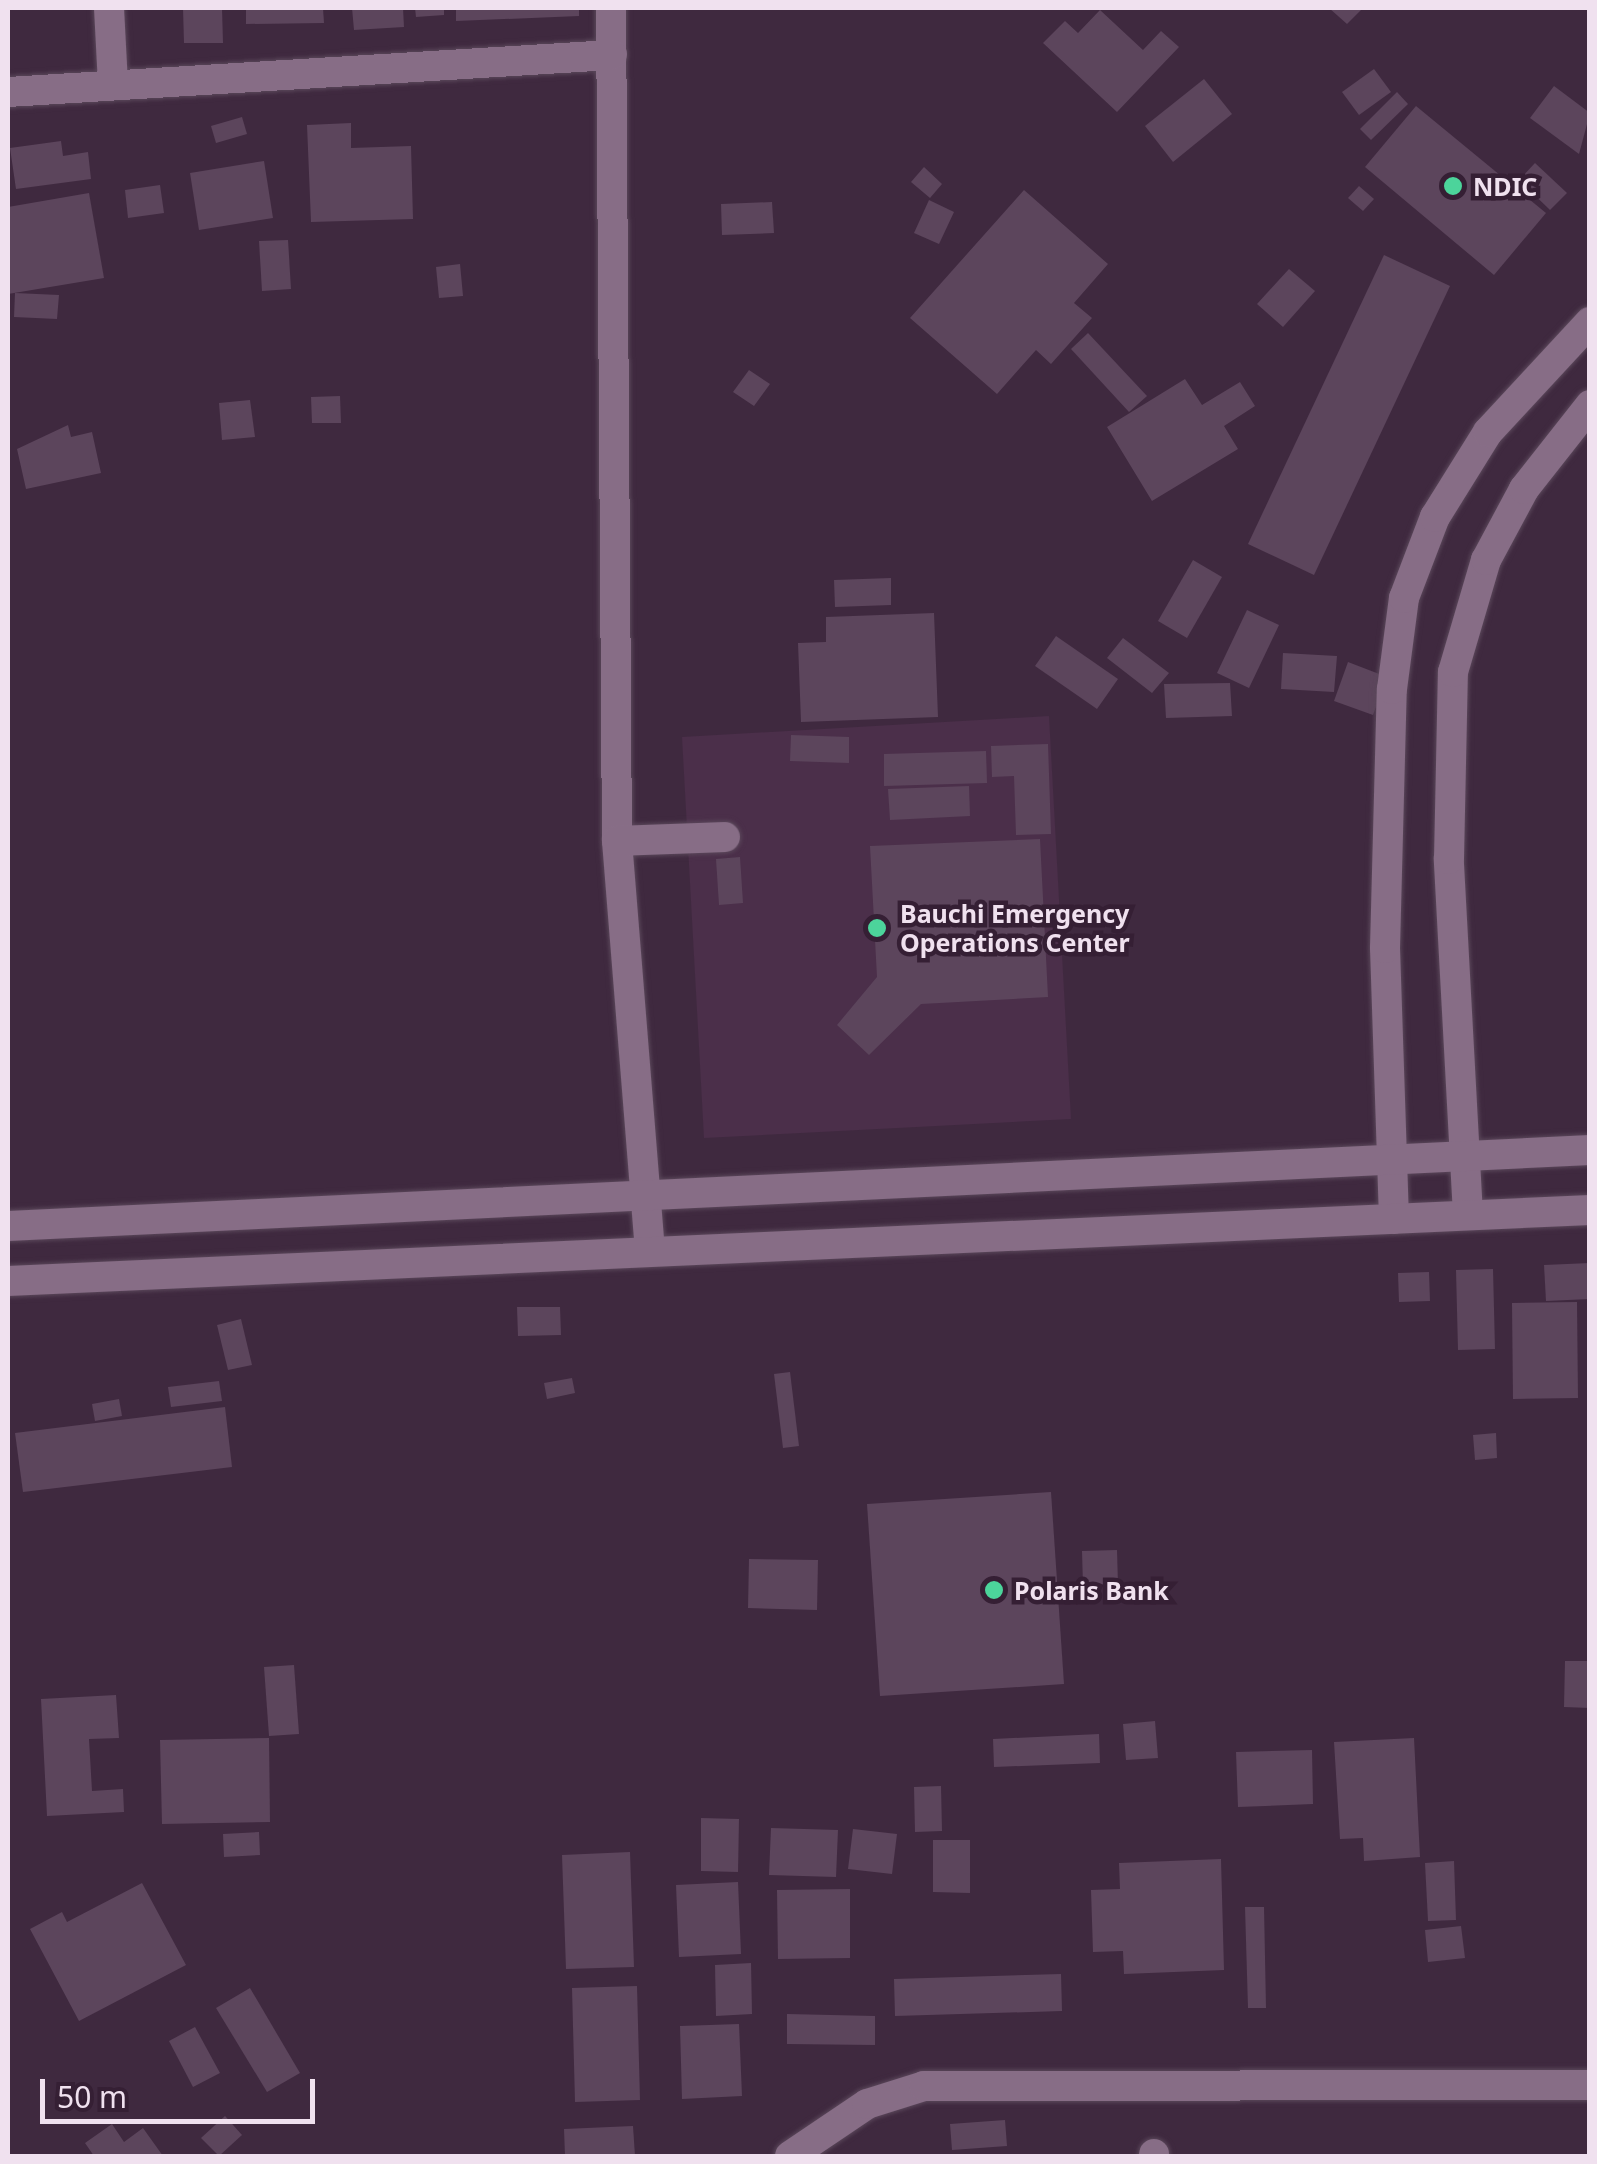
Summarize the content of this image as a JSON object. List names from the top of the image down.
{
  "places": ["NDIC", "Bauchi Emergency Operations Center", "Polaris Bank"],
  "scale_bar": "50 m"
}
